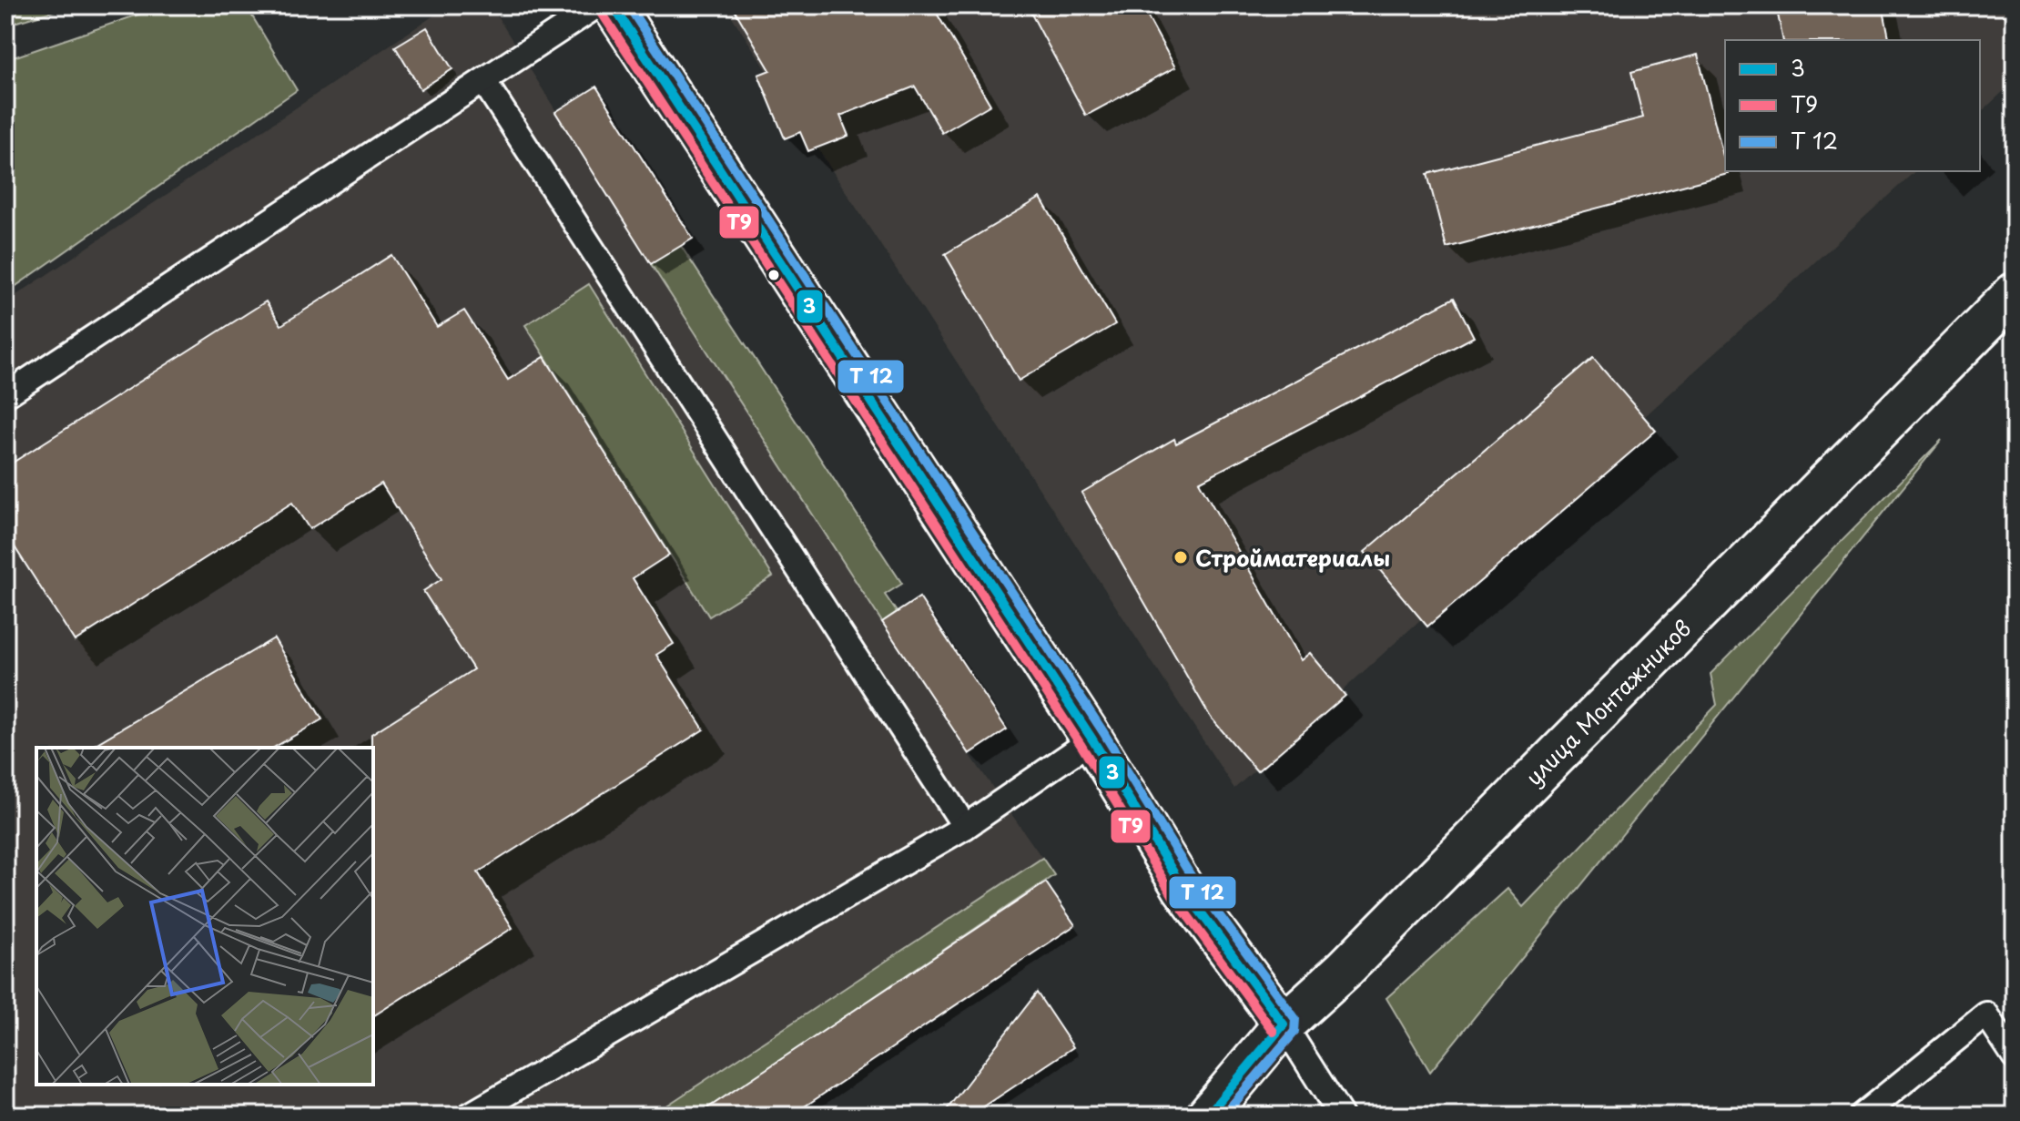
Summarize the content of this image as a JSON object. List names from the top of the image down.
{
  "streets": {
    "main road": ["улица Монтажников"]
  },
  "places": ["Стройматериалы"],
  "lines": ["transit line 3", "transit line Т9"],
  "legend": ["3", "Т9", "Т 12"]
}
